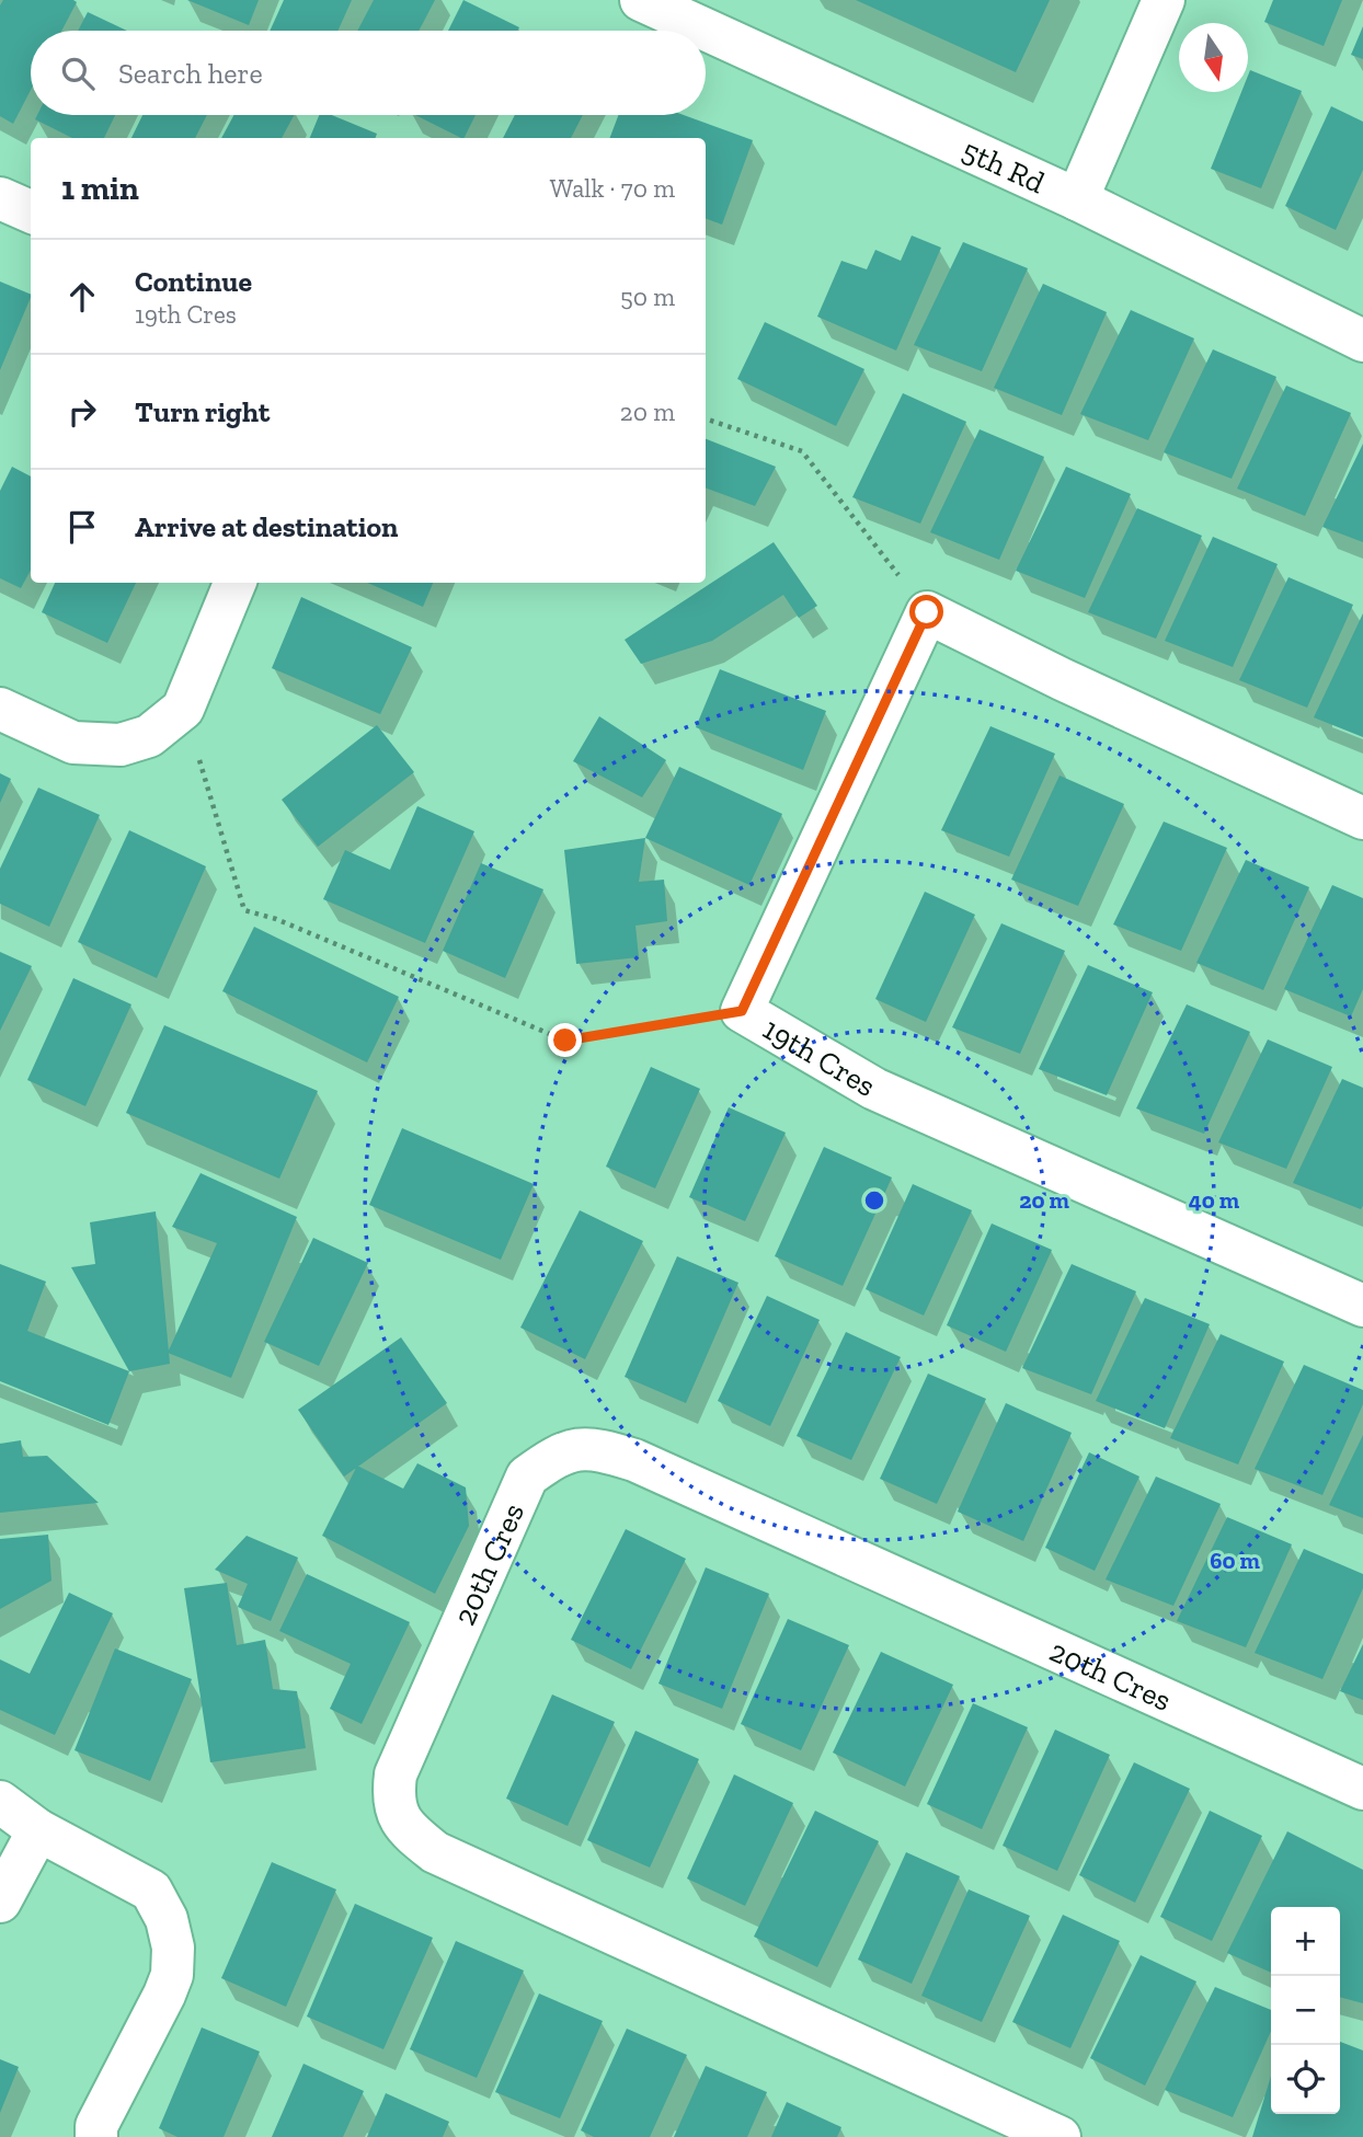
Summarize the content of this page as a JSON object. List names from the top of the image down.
{
  "streets": {
    "street": ["5th Rd", "19th Cres", "20th Cres"]
  },
  "north": "bottom",
  "page": {
    "search": "Search here",
    "heading": ["1 min", "Walk · 70 m"],
    "list": [
      ["Continue", "19th Cres", "50 m"],
      ["Turn right", "20 m"],
      "Arrive at destination"
    ],
    "map_buttons": ["+", "−"]
  },
  "rings": ["20 m", "40 m", "60 m"]
}
